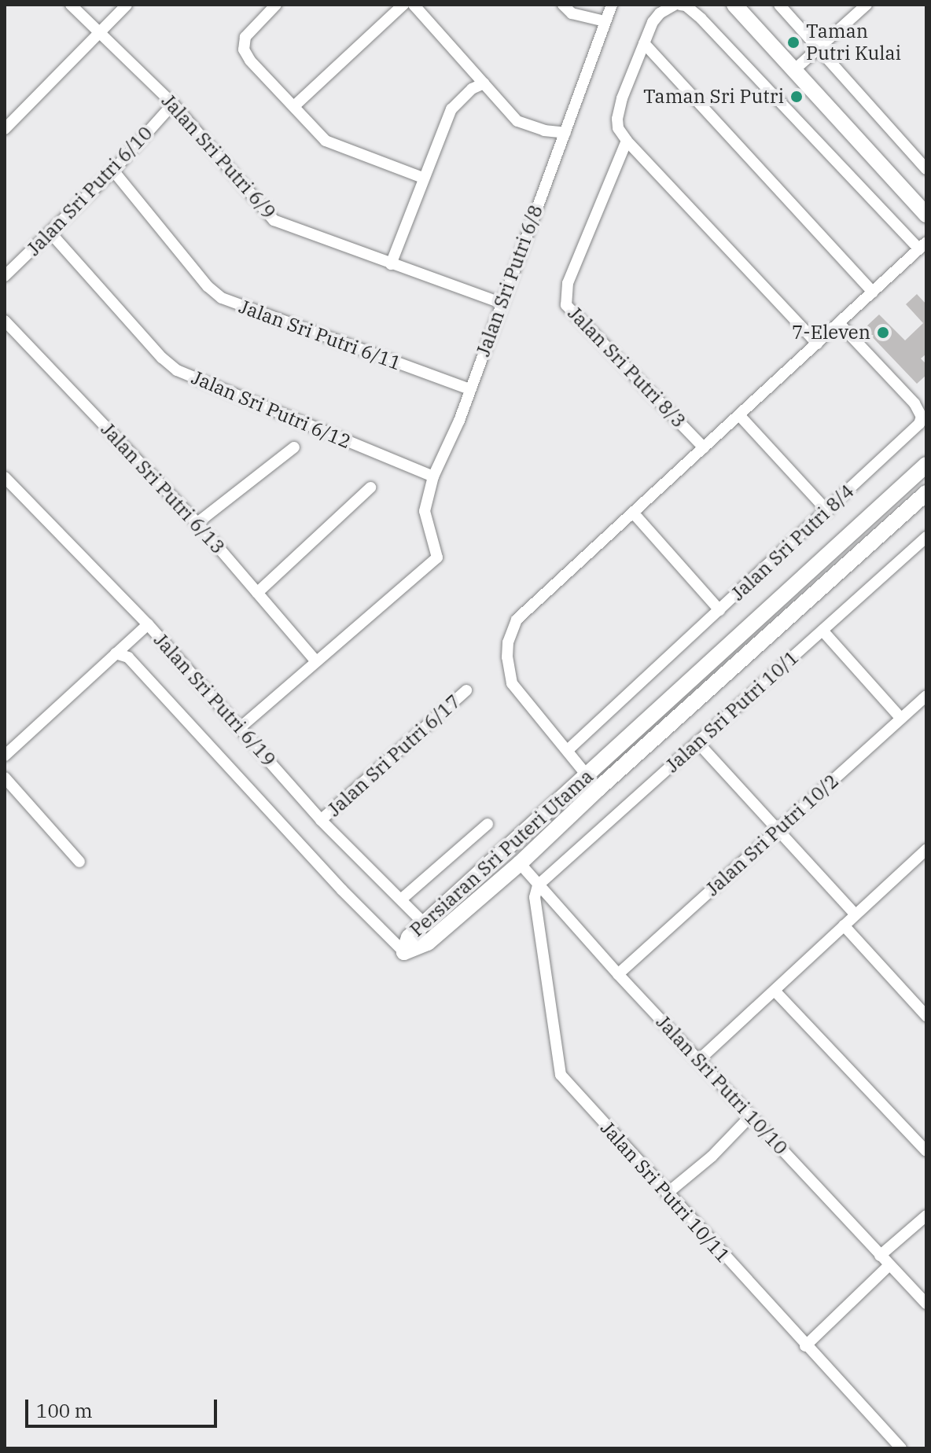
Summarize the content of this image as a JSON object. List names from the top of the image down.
{
  "streets": {
    "street": [
      "Jalan Sri Putri 6/9",
      "Jalan Sri Putri 6/10",
      "Jalan Sri Putri 6/8",
      "Jalan Sri Putri 6/11",
      "Jalan Sri Putri 8/3",
      "Jalan Sri Putri 6/12",
      "Jalan Sri Putri 6/13",
      "Jalan Sri Putri 8/4",
      "Jalan Sri Putri 6/19",
      "Jalan Sri Putri 10/1",
      "Jalan Sri Putri 6/17",
      "Jalan Sri Putri 10/2",
      "Persiaran Sri Puteri Utama",
      "Jalan Sri Putri 10/10",
      "Jalan Sri Putri 10/11"
    ]
  },
  "crossings": [
    ["Jalan Sri Putri 6/9", "Jalan Sri Putri 6/10"],
    ["Jalan Sri Putri 6/9", "Jalan Sri Putri 6/8"],
    ["Jalan Sri Putri 6/10", "Jalan Sri Putri 6/11"],
    ["Jalan Sri Putri 6/10", "Jalan Sri Putri 6/12"],
    ["Jalan Sri Putri 6/8", "Jalan Sri Putri 6/11"],
    ["Jalan Sri Putri 6/8", "Jalan Sri Putri 6/12"],
    ["Jalan Sri Putri 6/8", "Jalan Sri Putri 6/13"],
    ["Jalan Sri Putri 6/19", "Jalan Sri Putri 6/17"],
    ["Jalan Sri Putri 6/19", "Persiaran Sri Puteri Utama"],
    ["Jalan Sri Putri 10/1", "Jalan Sri Putri 10/10"],
    ["Jalan Sri Putri 10/1", "Jalan Sri Putri 10/11"],
    ["Jalan Sri Putri 10/2", "Jalan Sri Putri 10/10"],
    ["Persiaran Sri Puteri Utama", "Jalan Sri Putri 10/10"],
    ["Jalan Sri Putri 10/10", "Jalan Sri Putri 10/11"]
  ],
  "places": ["Taman Putri Kulai", "Taman Sri Putri", "7-Eleven"],
  "scale_bar": "100 m"
}
